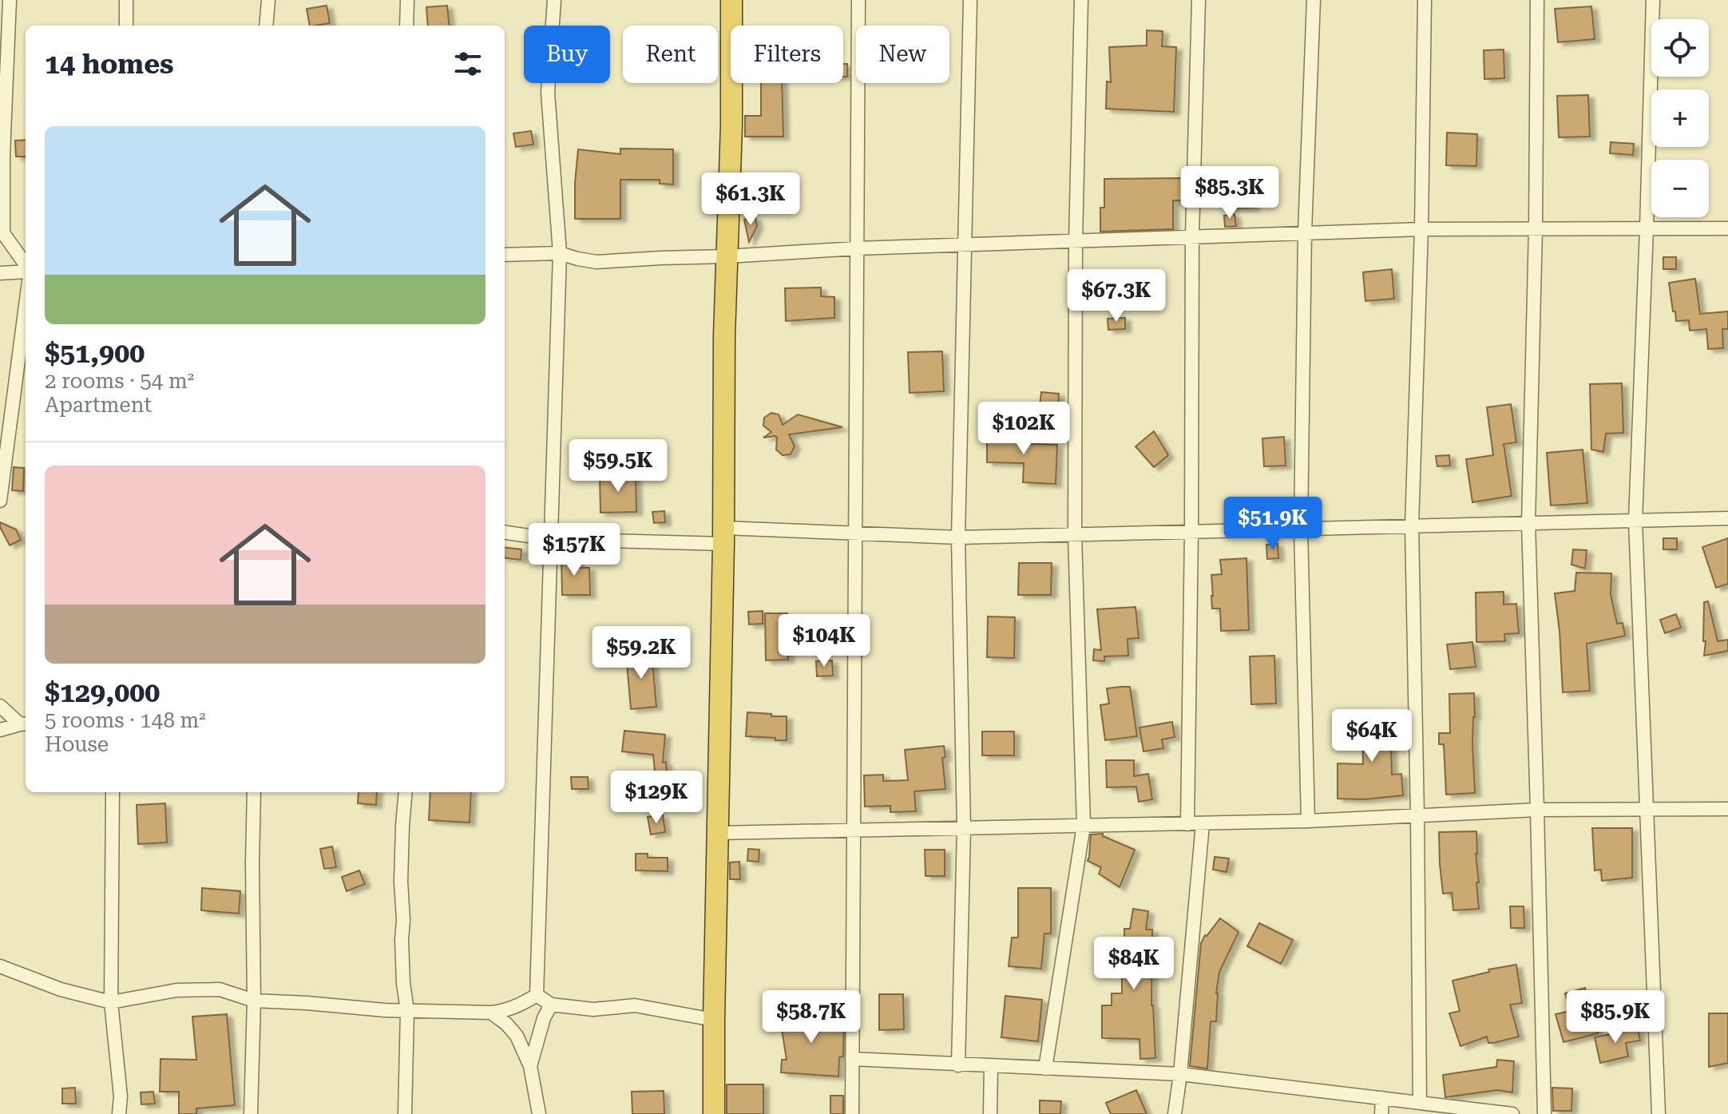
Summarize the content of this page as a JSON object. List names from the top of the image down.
{
  "page": {
    "map_buttons": ["+", "−"],
    "chip": [
      "Buy",
      "Rent",
      "Filters",
      "New"
    ],
    "heading": "14 homes",
    "list": [
      {
        "name": "$51,900",
        "note": "2 rooms · 54 m² · Apartment"
      },
      {
        "name": "$129,000",
        "note": "5 rooms · 148 m² · House"
      }
    ],
    "price": [
      "$85.3K",
      "$61.3K",
      "$67.3K",
      "$102K",
      "$59.5K",
      "$51.9K",
      "$157K",
      "$104K",
      "$59.2K",
      "$64K",
      "$129K",
      "$84K",
      "$58.7K",
      "$85.9K"
    ]
  }
}
